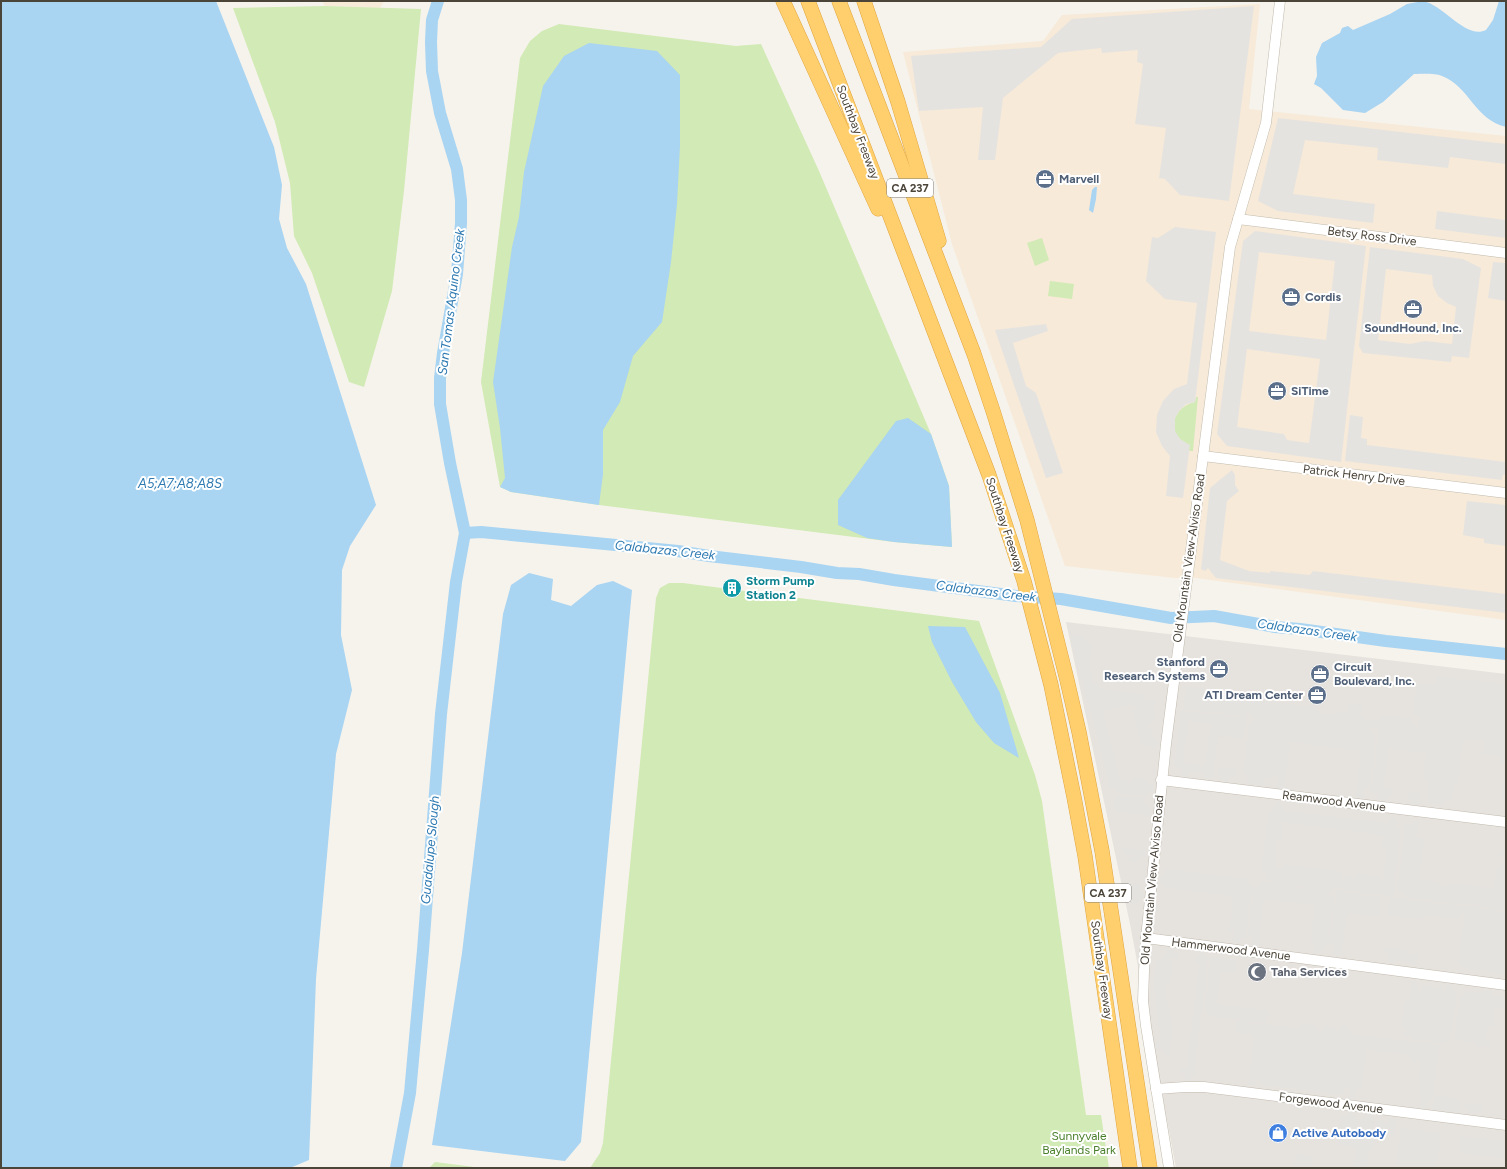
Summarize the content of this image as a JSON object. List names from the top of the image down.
{
  "streets": {
    "highway": ["Southbay Freeway", "CA 237"],
    "street": [
      "Betsy Ross Drive",
      "Patrick Henry Drive",
      "Old Mountain View-Alviso Road",
      "Reamwood Avenue",
      "Hammerwood Avenue",
      "Forgewood Avenue"
    ]
  },
  "crossings": [
    ["Betsy Ross Drive", "Old Mountain View-Alviso Road"],
    ["Patrick Henry Drive", "Old Mountain View-Alviso Road"],
    ["Old Mountain View-Alviso Road", "Reamwood Avenue"],
    ["Old Mountain View-Alviso Road", "Hammerwood Avenue"],
    ["Old Mountain View-Alviso Road", "Forgewood Avenue"]
  ],
  "water": [
    "San Tomas Aquino Creek",
    "A5;A7;A8;A8S",
    "Calabazas Creek",
    "Guadalupe Slough"
  ],
  "parks": ["Sunnyvale Baylands Park"],
  "places": {
    "office": [
      "Marvell",
      "Cordis",
      "SoundHound, Inc.",
      "SiTime",
      "Stanford Research Systems",
      "Circuit Boulevard, Inc.",
      "ATI Dream Center"
    ],
    "building": ["Storm Pump Station 2"],
    "mosque": ["Taha Services"],
    "shop": ["Active Autobody"]
  }
}
